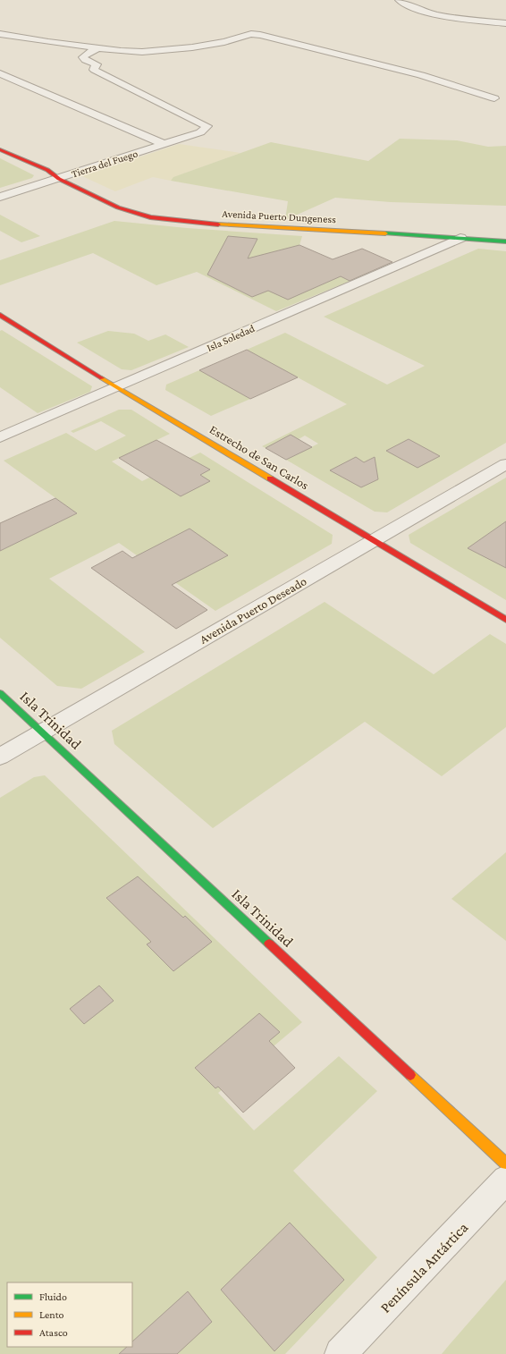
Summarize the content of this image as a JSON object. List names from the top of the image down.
{
  "streets": {
    "street": [
      "Tierra del Fuego",
      "Avenida Puerto Dungeness",
      "Isla Soledad",
      "Estrecho de San Carlos",
      "Avenida Puerto Deseado",
      "Isla Trinidad",
      "Península Antártica"
    ]
  },
  "crossings": [
    ["Tierra del Fuego", "Avenida Puerto Dungeness"],
    ["Avenida Puerto Dungeness", "Isla Soledad"],
    ["Isla Soledad", "Estrecho de San Carlos"],
    ["Estrecho de San Carlos", "Avenida Puerto Deseado"],
    ["Avenida Puerto Deseado", "Isla Trinidad"]
  ],
  "legend": ["Fluido", "Lento", "Atasco"]
}
